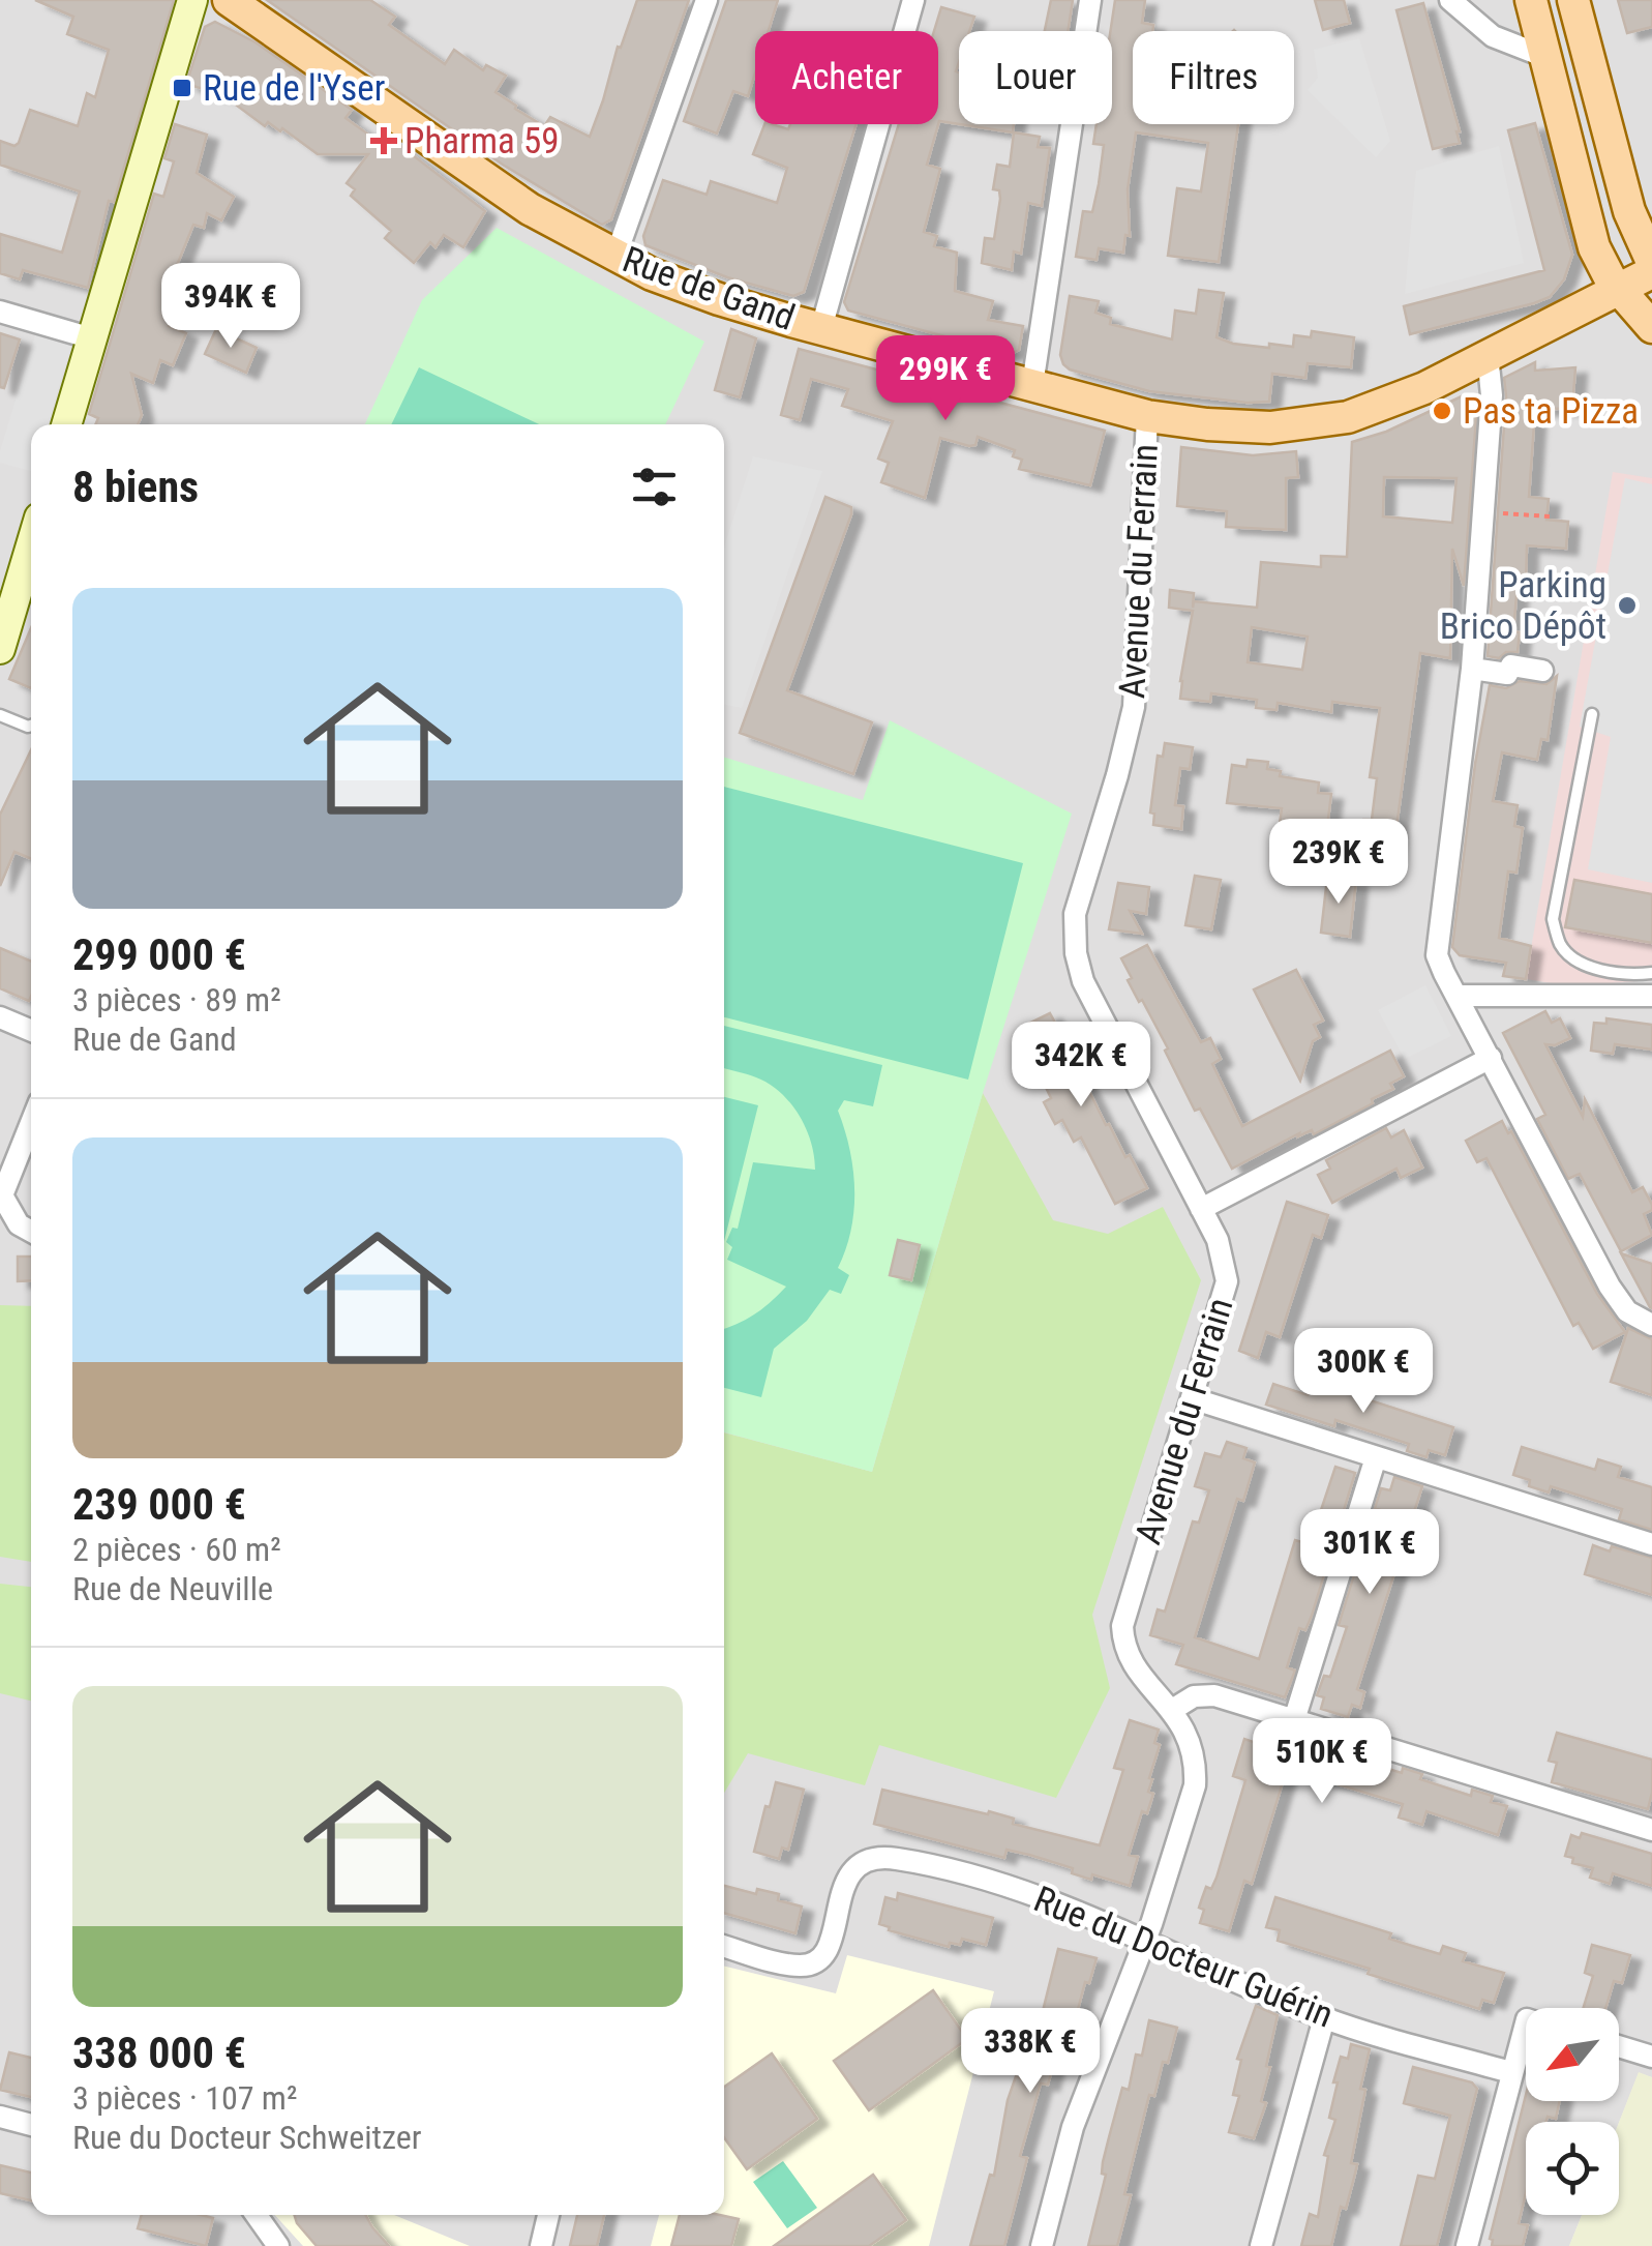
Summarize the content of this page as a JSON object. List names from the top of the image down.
{
  "streets": {
    "main road": ["Rue de Gand"],
    "street": ["Avenue du Ferrain", "Rue du Docteur Guérin"]
  },
  "crossings": [
    ["Rue de Gand", "Avenue du Ferrain"],
    ["Avenue du Ferrain", "Rue du Docteur Guérin"]
  ],
  "places": {
    "transit": ["Rue de l'Yser"],
    "health": ["Pharma 59"],
    "other": ["Pas ta Pizza", "Parking Brico Dépôt"]
  },
  "north": "bottom left",
  "page": {
    "chip": ["Acheter", "Louer", "Filtres"],
    "price": [
      "394K €",
      "299K €",
      "239K €",
      "342K €",
      "300K €",
      "301K €",
      "510K €",
      "338K €"
    ],
    "heading": "8 biens",
    "list": [
      {
        "name": "299 000 €",
        "note": "3 pièces · 89 m² · Rue de Gand"
      },
      {
        "name": "239 000 €",
        "note": "2 pièces · 60 m² · Rue de Neuville"
      },
      {
        "name": "338 000 €",
        "note": "3 pièces · 107 m² · Rue du Docteur Schweitzer"
      }
    ]
  }
}
